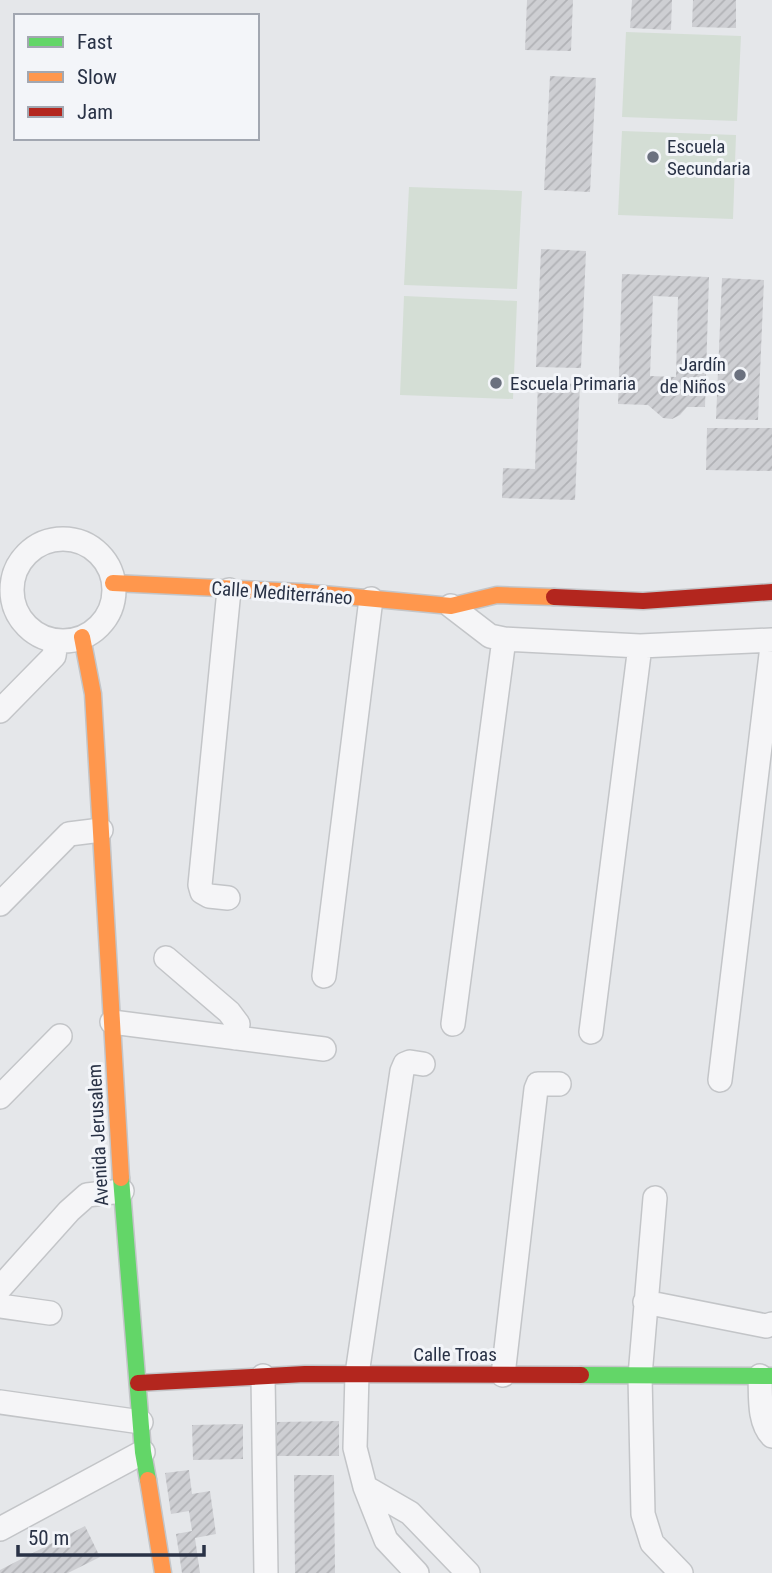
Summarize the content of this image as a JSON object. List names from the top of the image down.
{
  "streets": {
    "street": ["Calle Mediterráneo", "Avenida Jerusalem", "Calle Troas"]
  },
  "crossings": [
    ["Calle Mediterráneo", "Avenida Jerusalem"],
    ["Avenida Jerusalem", "Calle Troas"]
  ],
  "places": ["Escuela Secundaria", "Jardín de Niños", "Escuela Primaria"],
  "legend": ["Fast", "Slow", "Jam"],
  "scale_bar": "50 m"
}
